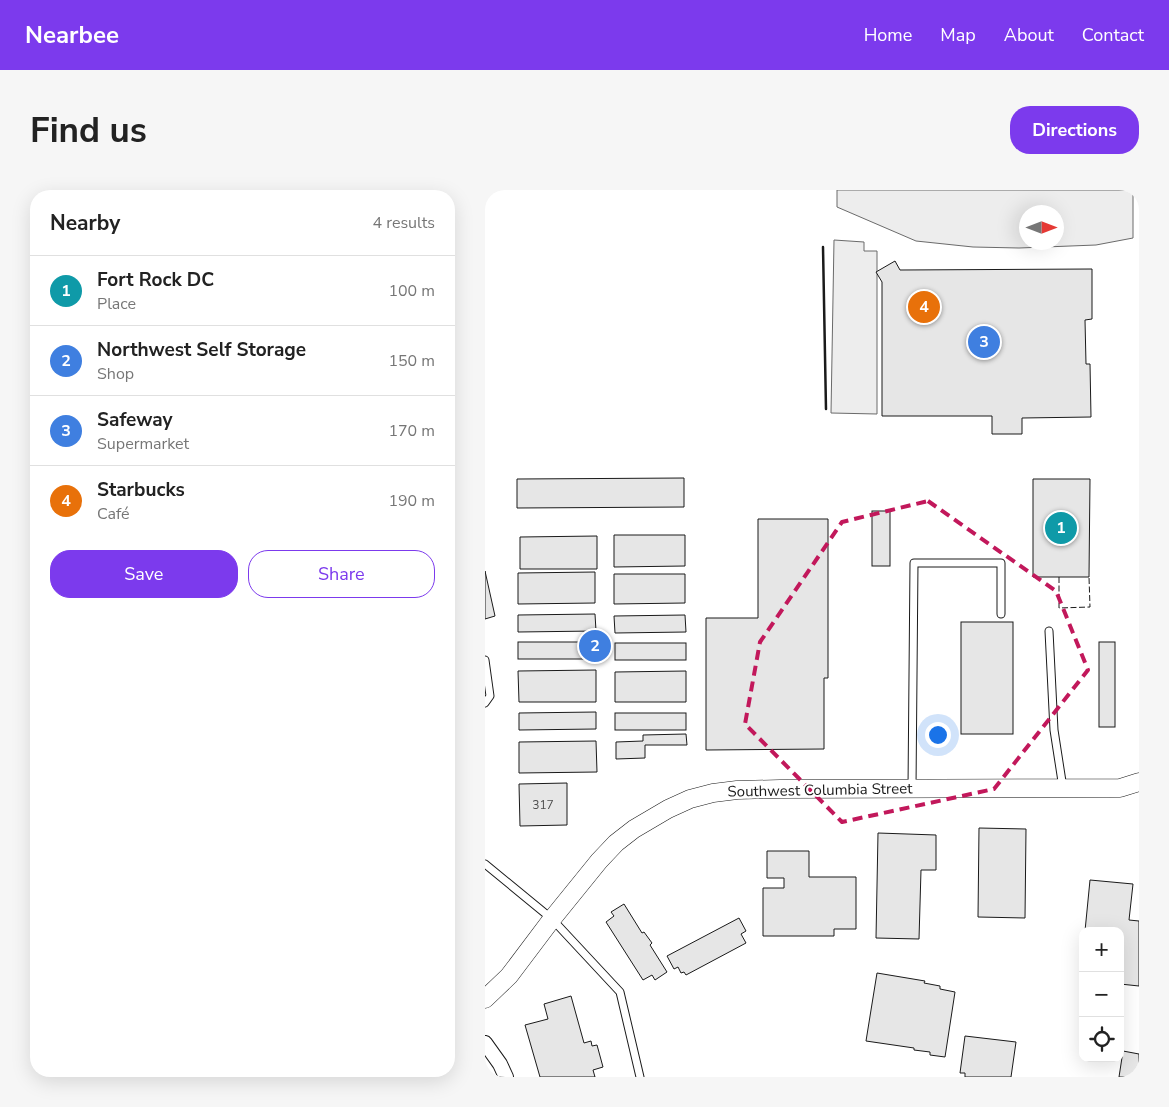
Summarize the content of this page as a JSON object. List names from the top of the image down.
{
  "streets": {
    "street": ["Southwest Columbia Street"]
  },
  "house_numbers": ["317"],
  "north": "right",
  "page": {
    "header": "Nearbee",
    "nav": [
      "Home",
      "Map",
      "About",
      "Contact"
    ],
    "buttons": [
      "Directions",
      ["Save", "Share"]
    ],
    "title": "Find us",
    "heading": ["Nearby", "4 results"],
    "list": [
      {
        "mark": "1",
        "name": "Fort Rock DC",
        "note": "Place",
        "value": "100 m"
      },
      {
        "mark": "2",
        "name": "Northwest Self Storage",
        "note": "Shop",
        "value": "150 m"
      },
      {
        "mark": "3",
        "name": "Safeway",
        "note": "Supermarket",
        "value": "170 m"
      },
      {
        "mark": "4",
        "name": "Starbucks",
        "note": "Café",
        "value": "190 m"
      }
    ],
    "pins": [
      "4",
      "3",
      "1",
      "2"
    ],
    "map_buttons": ["+", "−"]
  }
}
